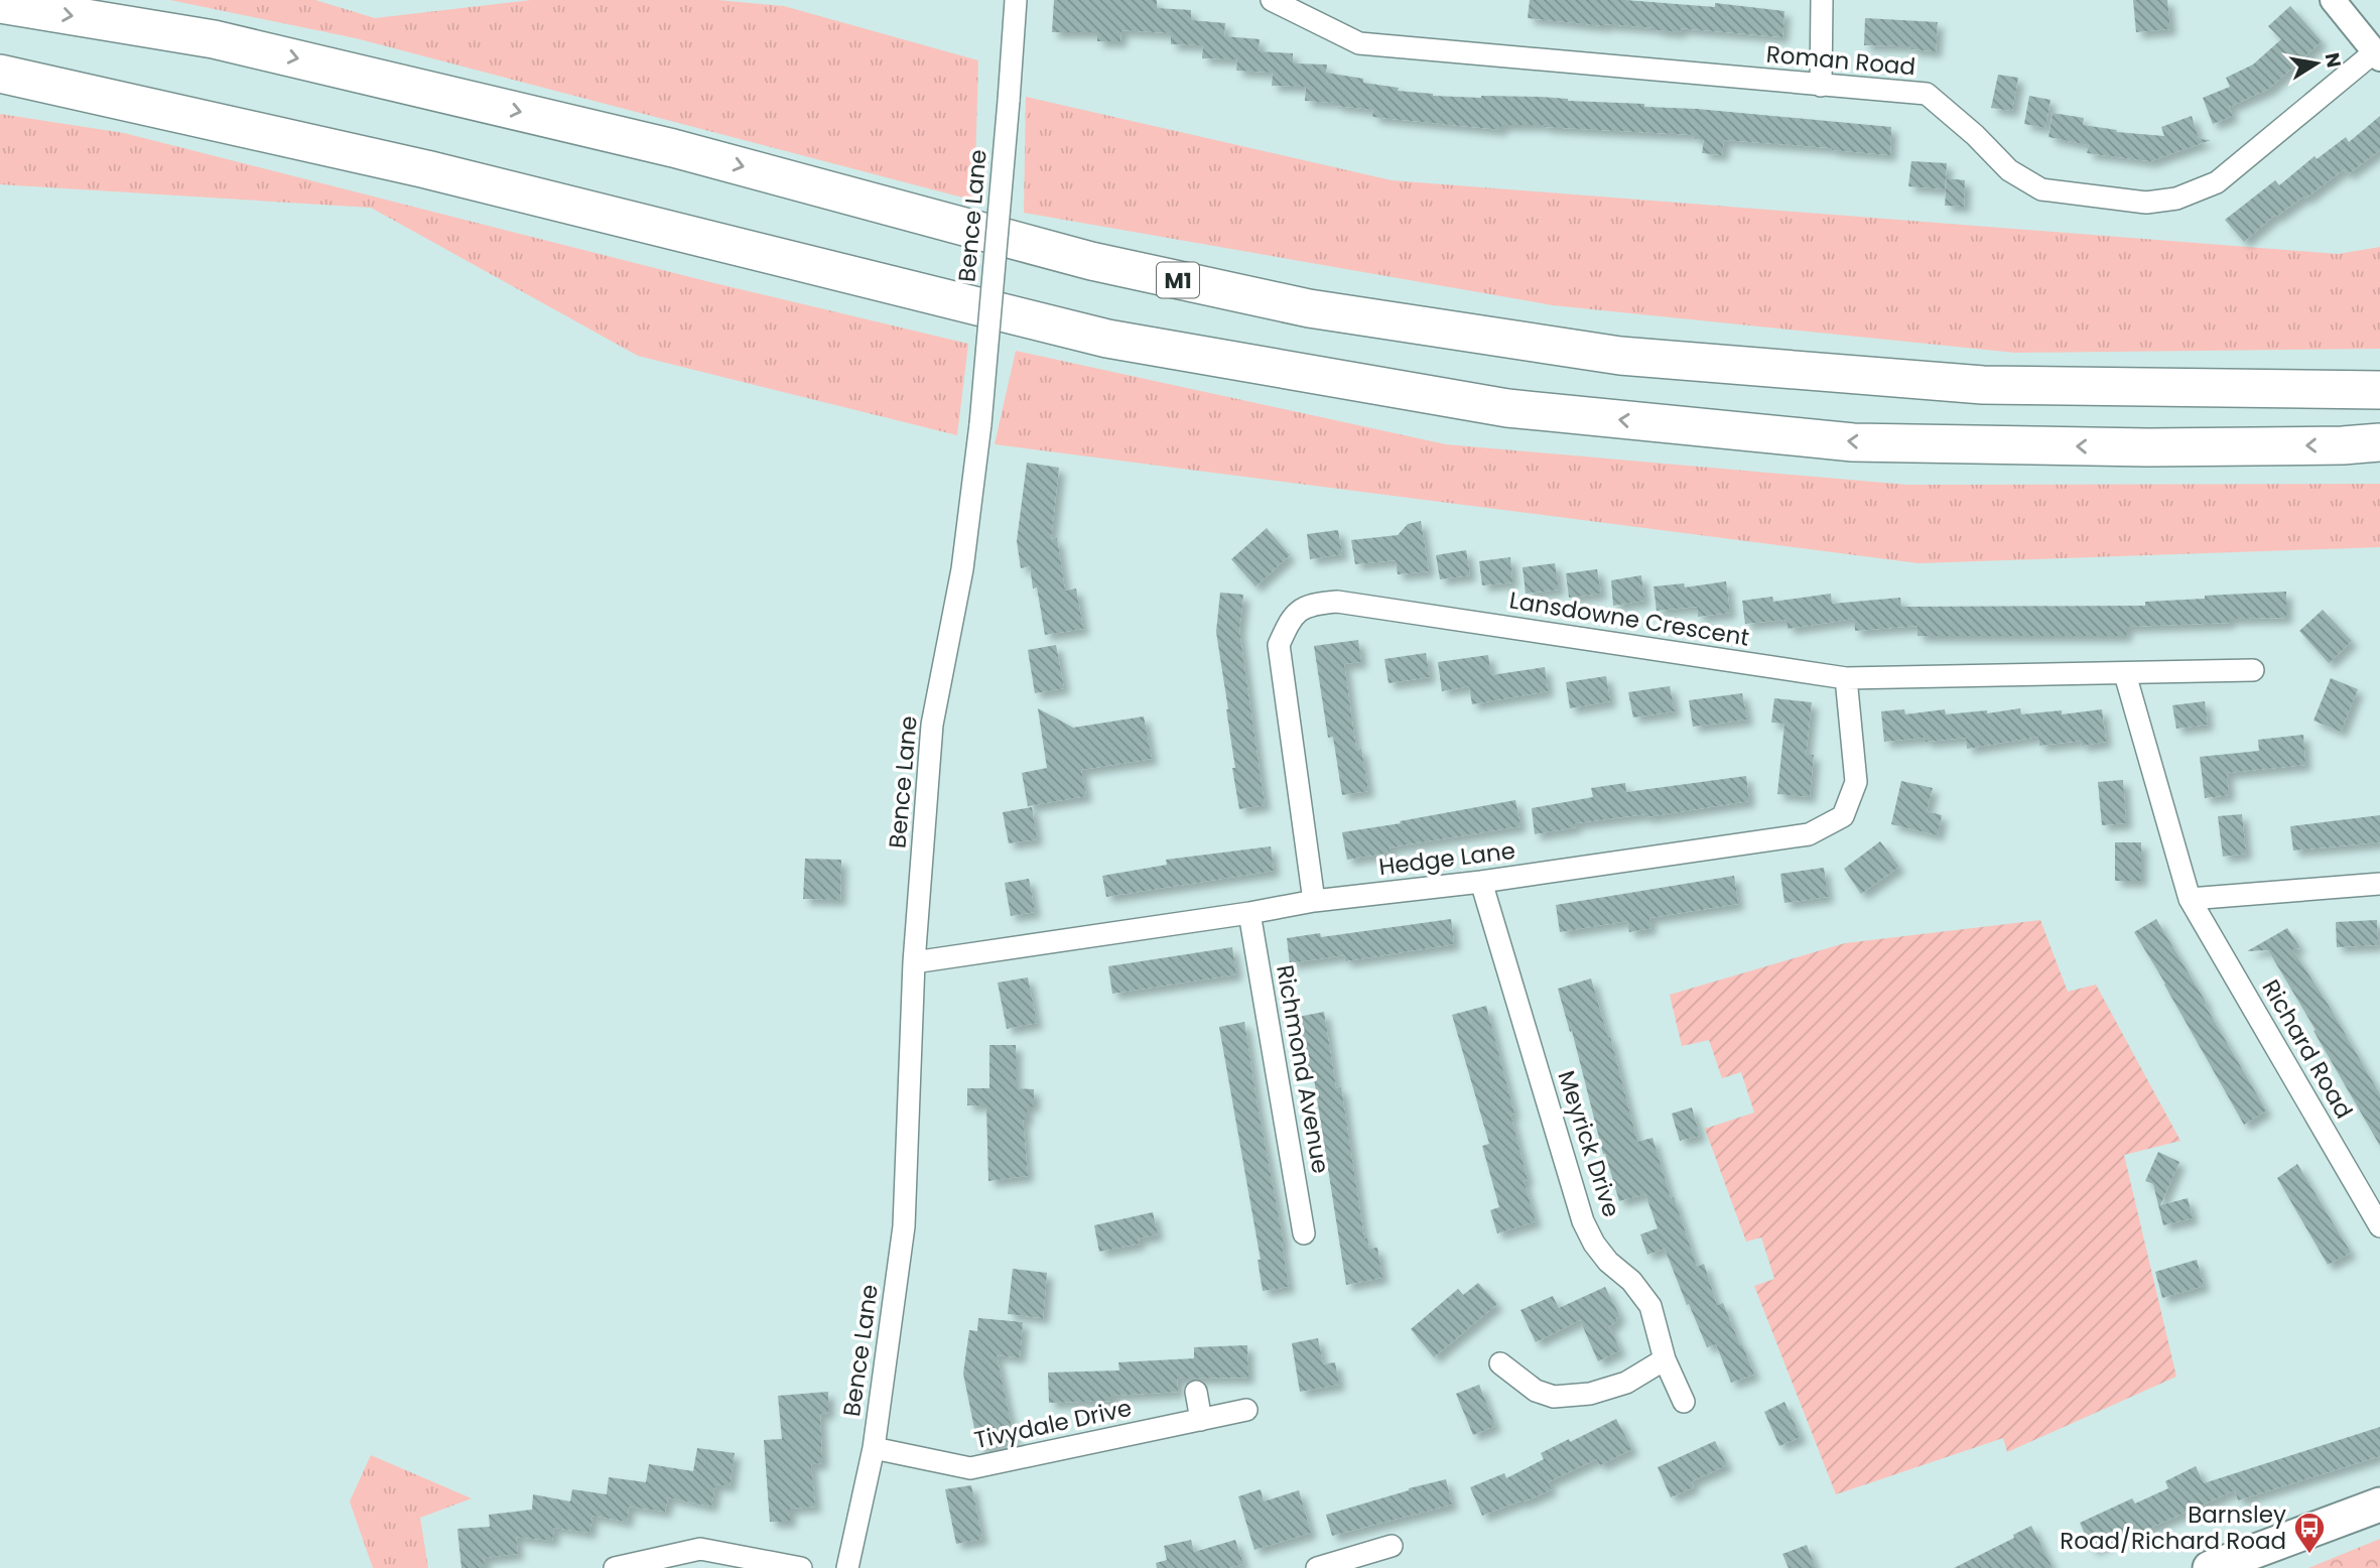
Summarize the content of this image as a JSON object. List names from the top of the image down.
{
  "streets": {
    "highway": ["M1"],
    "street": [
      "Roman Road",
      "Bence Lane",
      "Lansdowne Crescent",
      "Hedge Lane",
      "Richard Road",
      "Richmond Avenue",
      "Meyrick Drive",
      "Tivydale Drive"
    ]
  },
  "crossings": [
    ["Bence Lane", "Hedge Lane"],
    ["Bence Lane", "Tivydale Drive"],
    ["Lansdowne Crescent", "Hedge Lane"],
    ["Lansdowne Crescent", "Richard Road"],
    ["Hedge Lane", "Richmond Avenue"],
    ["Hedge Lane", "Meyrick Drive"]
  ],
  "places": {
    "bus stop": ["Barnsley Road/Richard Road"]
  },
  "north": "right"
}
